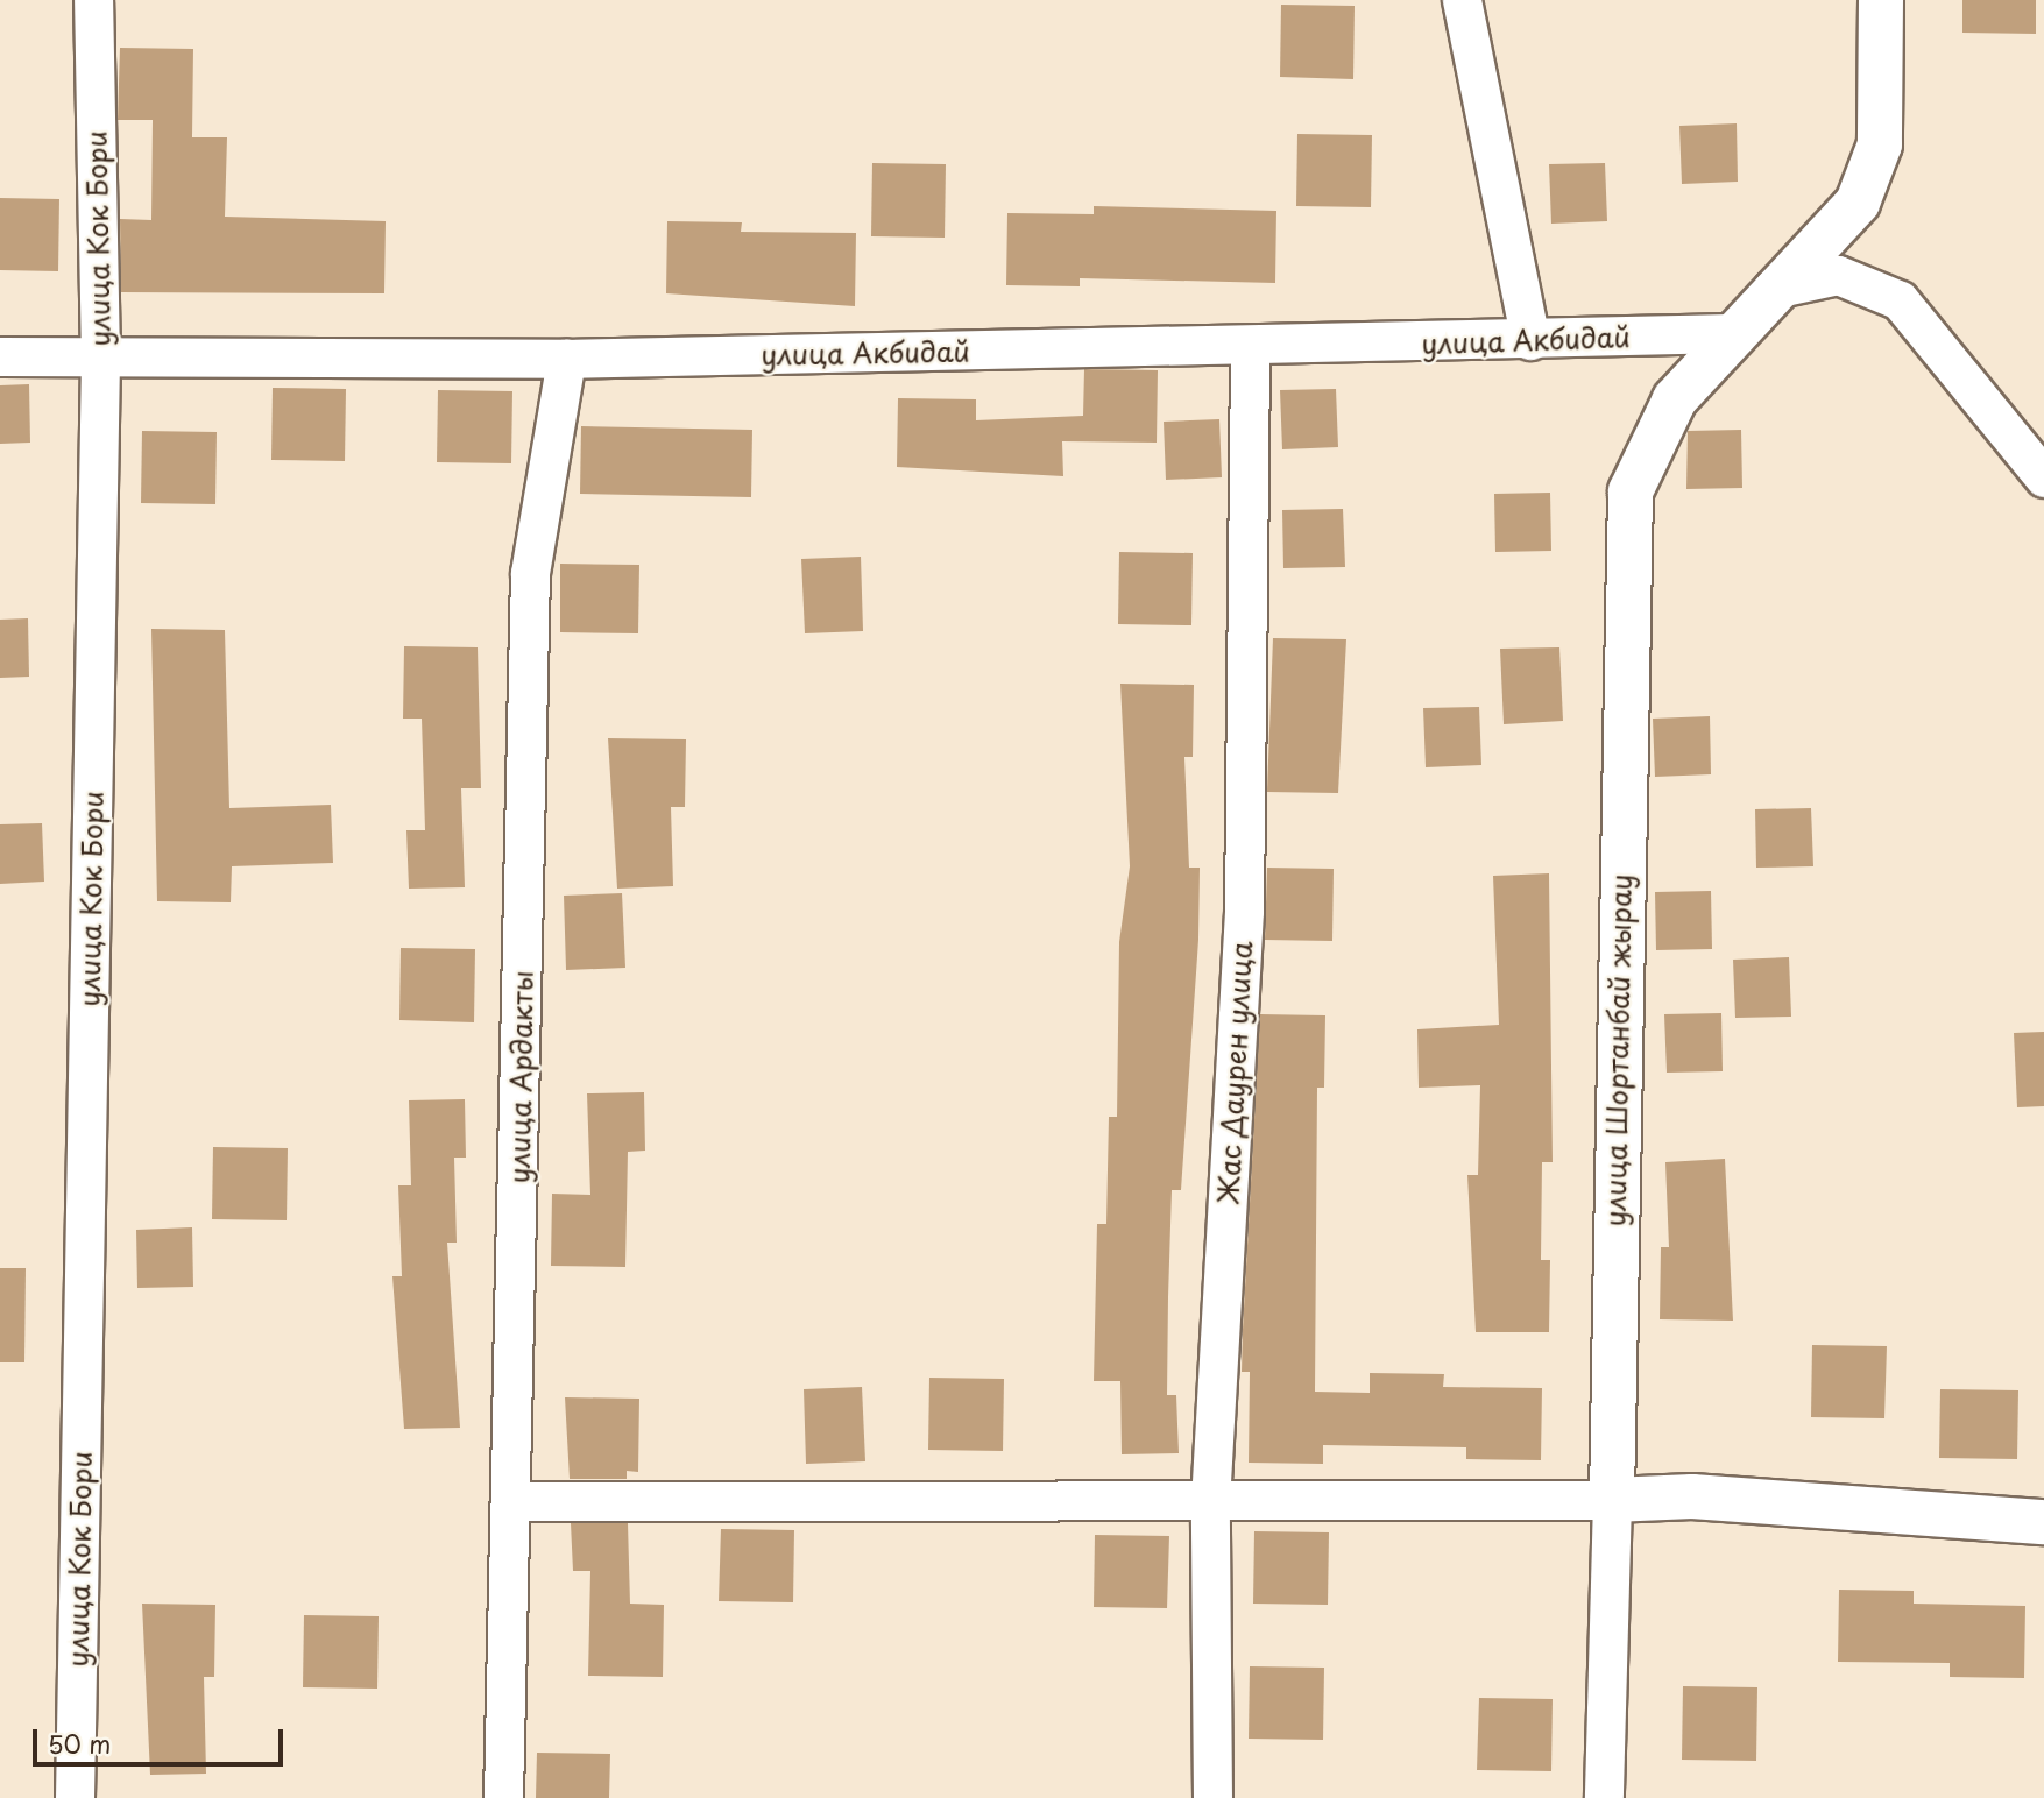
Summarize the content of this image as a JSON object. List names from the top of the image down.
{
  "streets": {
    "street": [
      "улица Кок Бори",
      "улица Акбидай",
      "улица Шортанбай жырау",
      "Жас Даурен улица",
      "улица Ардакты"
    ]
  },
  "crossings": [
    ["улица Кок Бори", "улица Акбидай"],
    ["улица Акбидай", "улица Шортанбай жырау"],
    ["улица Акбидай", "Жас Даурен улица"],
    ["улица Акбидай", "улица Ардакты"]
  ],
  "scale_bar": "50 m"
}
